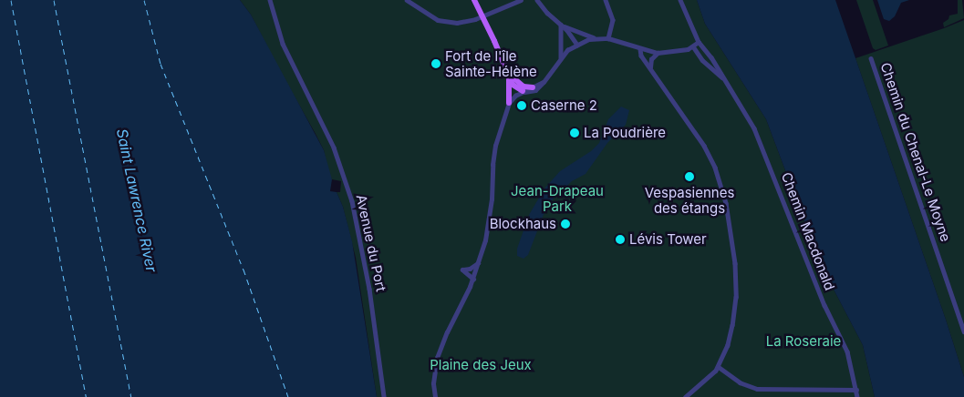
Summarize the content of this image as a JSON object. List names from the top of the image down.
{
  "streets": {
    "street": ["Chemin du Chenal-Le Moyne", "Chemin Macdonald", "Avenue du Port"]
  },
  "water": ["Saint Lawrence River"],
  "parks": ["Jean-Drapeau Park", "La Roseraie", "Plaine des Jeux"],
  "places": [
    "Fort de l'île Sainte-Hélène",
    "Caserne 2",
    "La Poudrière",
    "Vespasiennes des étangs",
    "Blockhaus",
    "Lévis Tower"
  ]
}
